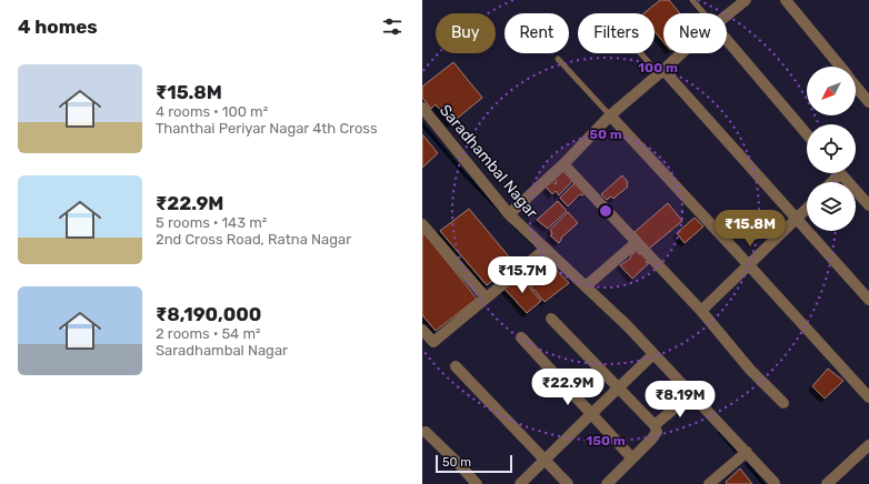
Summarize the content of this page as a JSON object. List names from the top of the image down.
{
  "streets": {
    "street": ["Saradhambal Nagar"]
  },
  "scale_bar": "50 m",
  "north": "bottom left",
  "page": {
    "heading": "4 homes",
    "chip": [
      "Buy",
      "Rent",
      "Filters",
      "New"
    ],
    "list": [
      {
        "name": "₹15.8M",
        "note": "4 rooms · 100 m² · Thanthai Periyar Nagar 4th Cross"
      },
      {
        "name": "₹22.9M",
        "note": "5 rooms · 143 m² · 2nd Cross Road, Ratna Nagar"
      },
      {
        "name": "₹8,190,000",
        "note": "2 rooms · 54 m² · Saradhambal Nagar"
      }
    ],
    "price": [
      "₹15.8M",
      "₹15.7M",
      "₹22.9M",
      "₹8.19M"
    ],
    "scale": "50 m"
  },
  "rings": ["100 m", "50 m", "150 m"]
}
